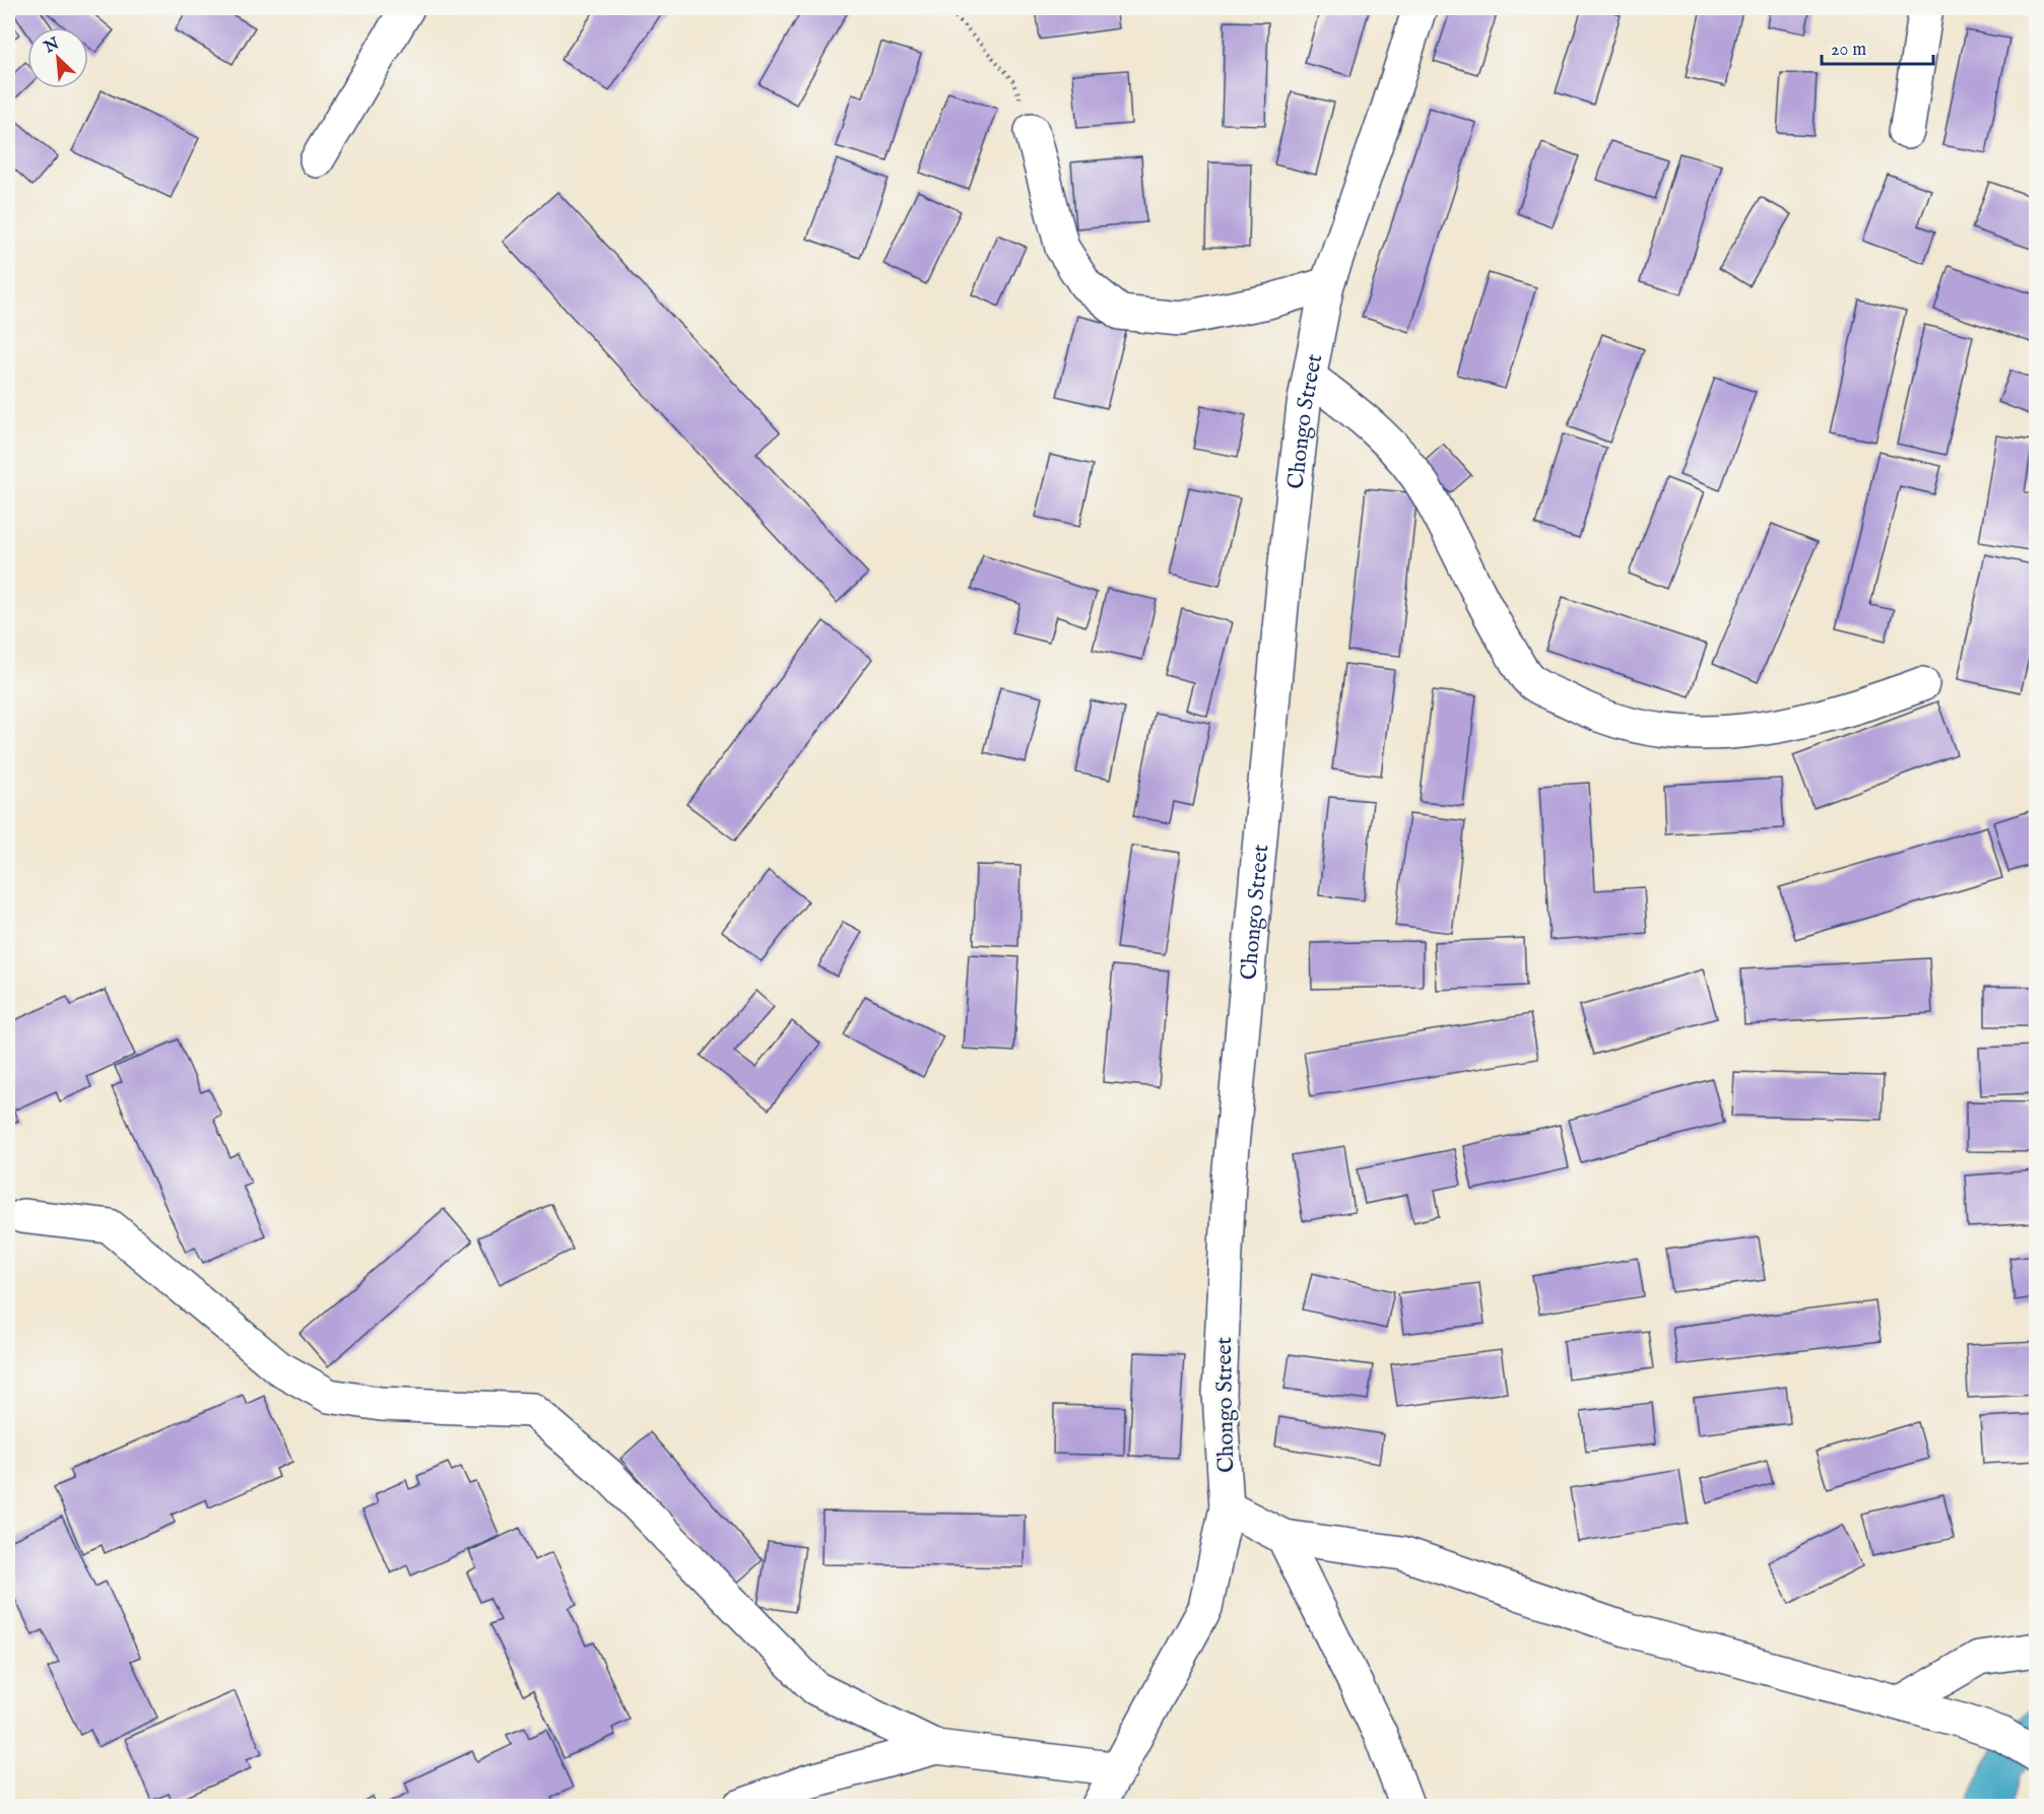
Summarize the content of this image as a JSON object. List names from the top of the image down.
{
  "streets": {
    "street": ["Chongo Street"]
  },
  "scale_bar": "20 m",
  "north": "top left"
}
